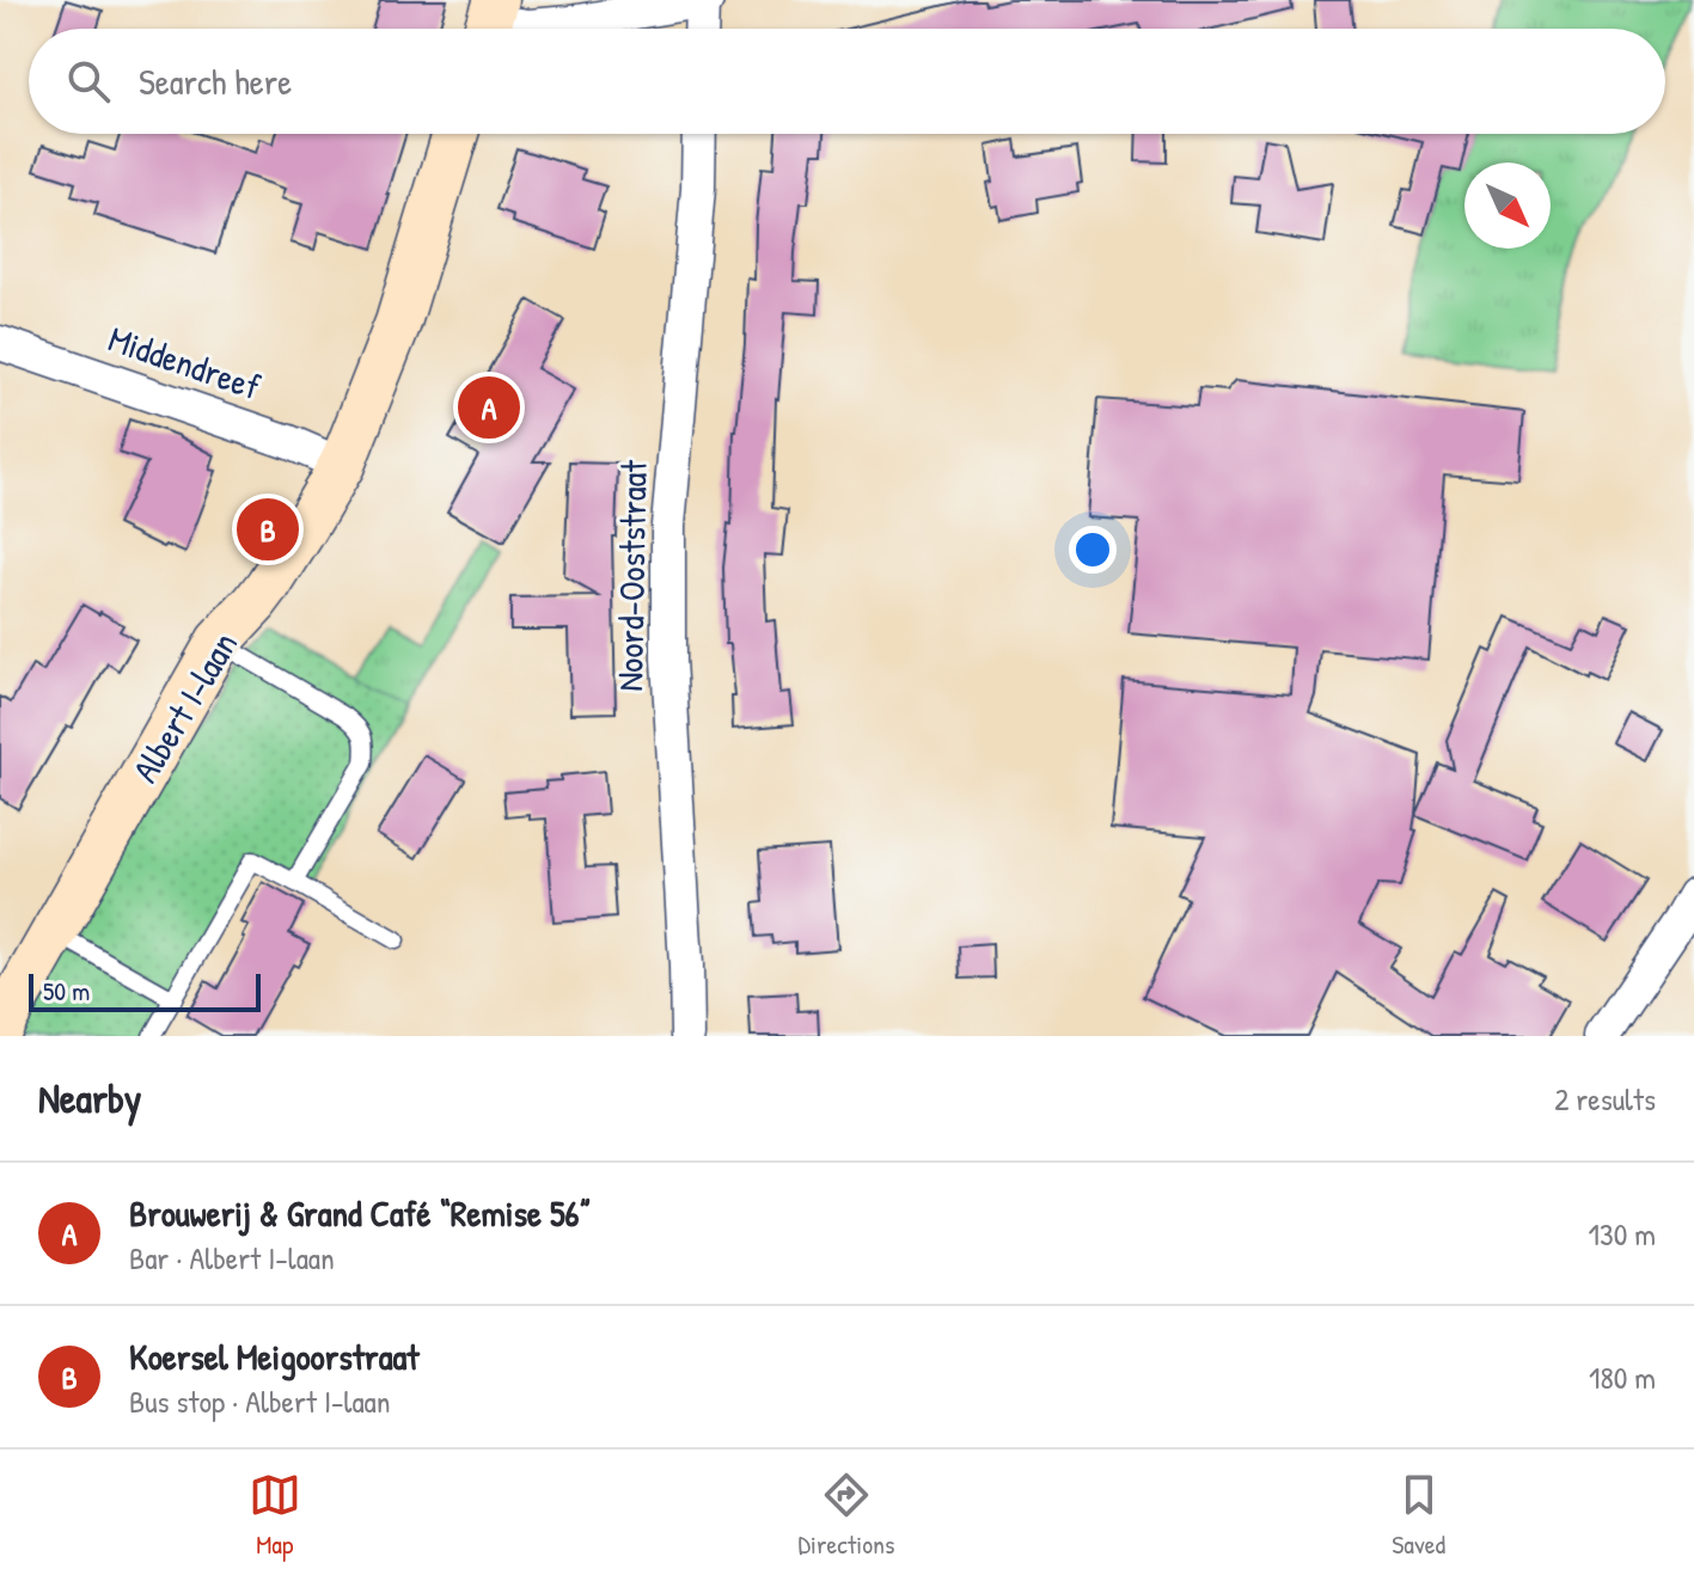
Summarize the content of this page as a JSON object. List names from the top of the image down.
{
  "streets": {
    "street": ["Middendreef", "Noord-Ooststraat", "Albert I-laan"]
  },
  "crossings": [
    ["Middendreef", "Albert I-laan"]
  ],
  "scale_bar": "50 m",
  "north": "bottom right",
  "page": {
    "search": "Search here",
    "pins": ["A", "B"],
    "scale": "50 m",
    "heading": ["Nearby", "2 results"],
    "list": [
      {
        "mark": "A",
        "name": "Brouwerij & Grand Café “Remise 56”",
        "note": "Bar · Albert I-laan",
        "value": "130 m"
      },
      {
        "mark": "B",
        "name": "Koersel Meigoorstraat",
        "note": "Bus stop · Albert I-laan",
        "value": "180 m"
      }
    ],
    "nav": ["Map", "Directions", "Saved"]
  }
}
